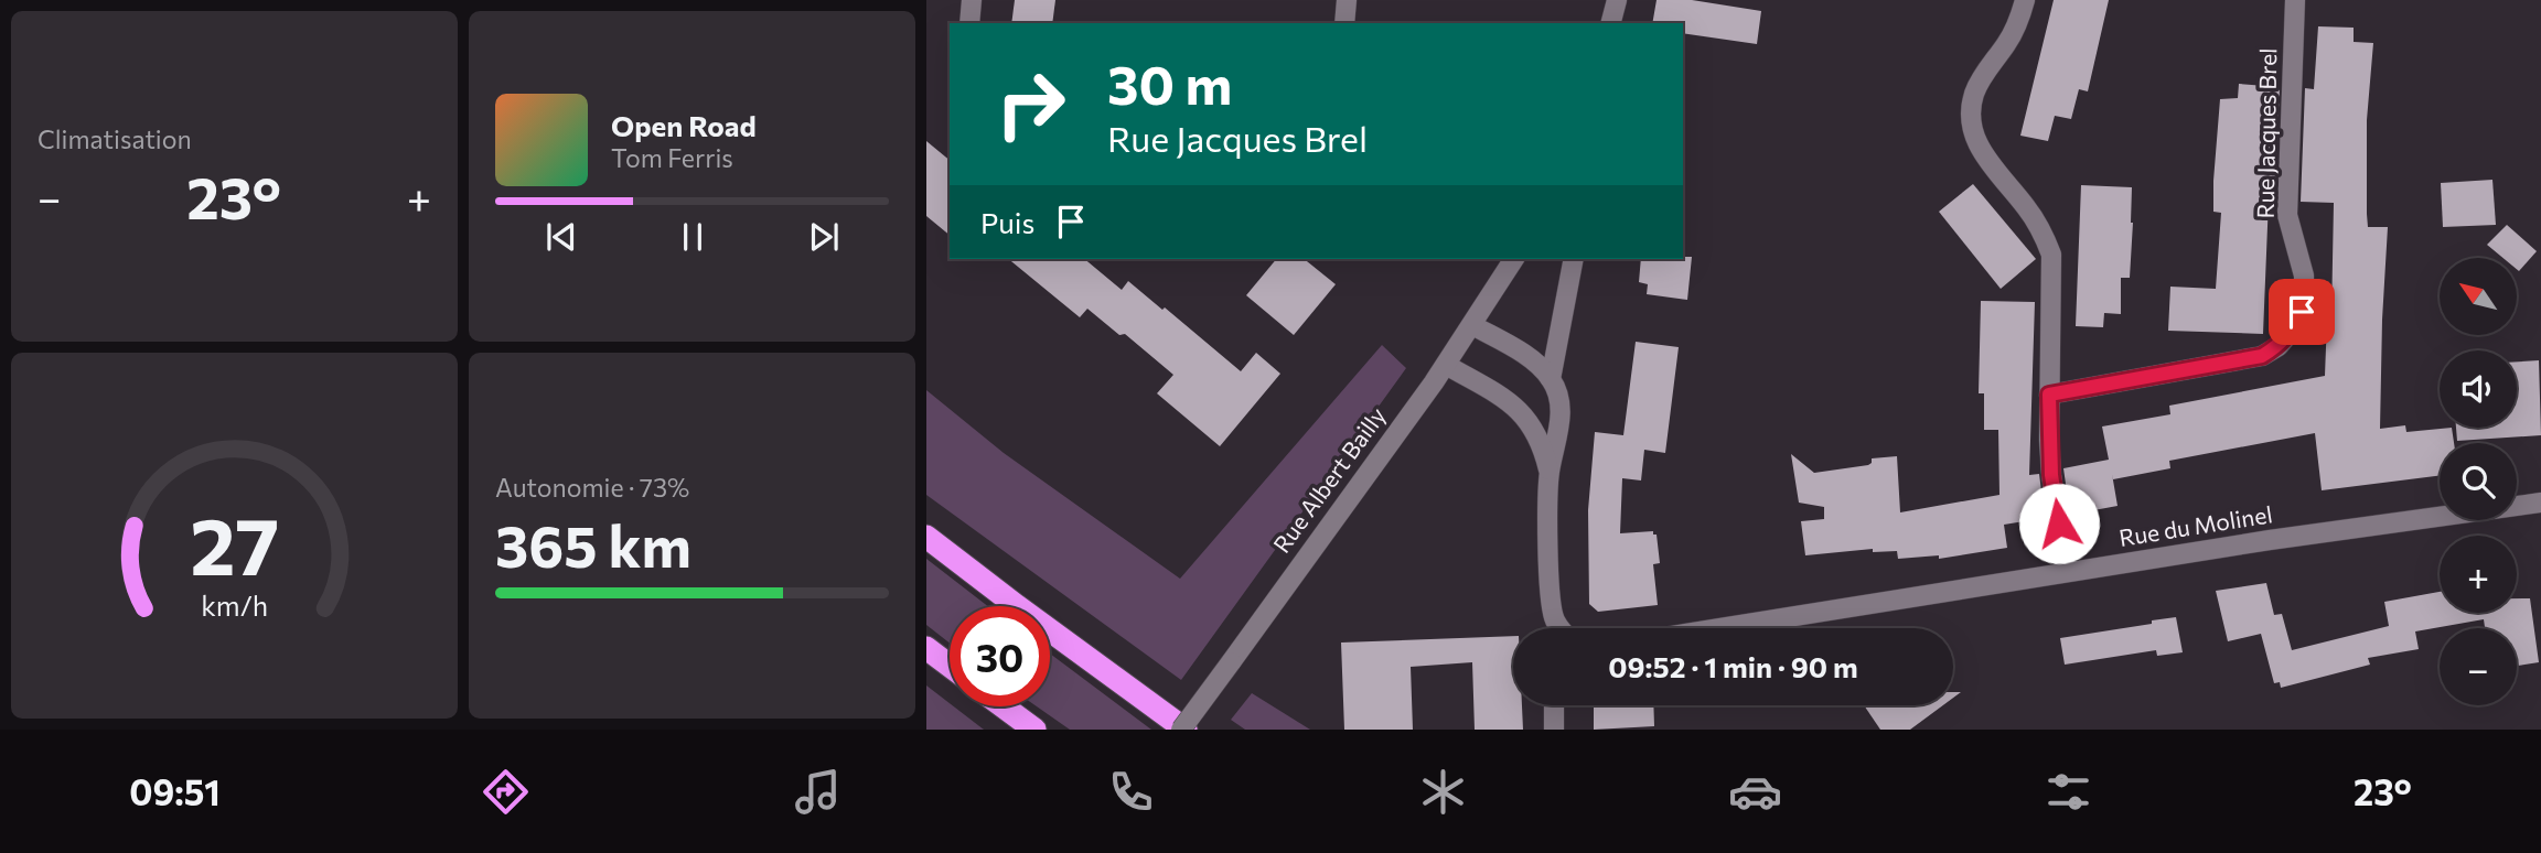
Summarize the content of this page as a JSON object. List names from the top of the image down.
{
  "streets": {
    "street": ["Rue Jacques Brel", "Rue Albert Bailly", "Rue du Molinel"]
  },
  "north": "top left",
  "page": {
    "tile": [
      "Climatisation",
      ["Autonomie · 73%", "365 km"]
    ],
    "turn": ["30 m", "Rue Jacques Brel"],
    "song": ["Open Road", "Tom Ferris"],
    "heat": ["−", "23°", "+"],
    "then": "Puis",
    "map_buttons": ["+", "−"],
    "limit": "30",
    "trip": "09:52 · 1 min · 90 m",
    "tabs": ["09:51", "23°"],
    "gauge": ["27", "km/h"]
  }
}
